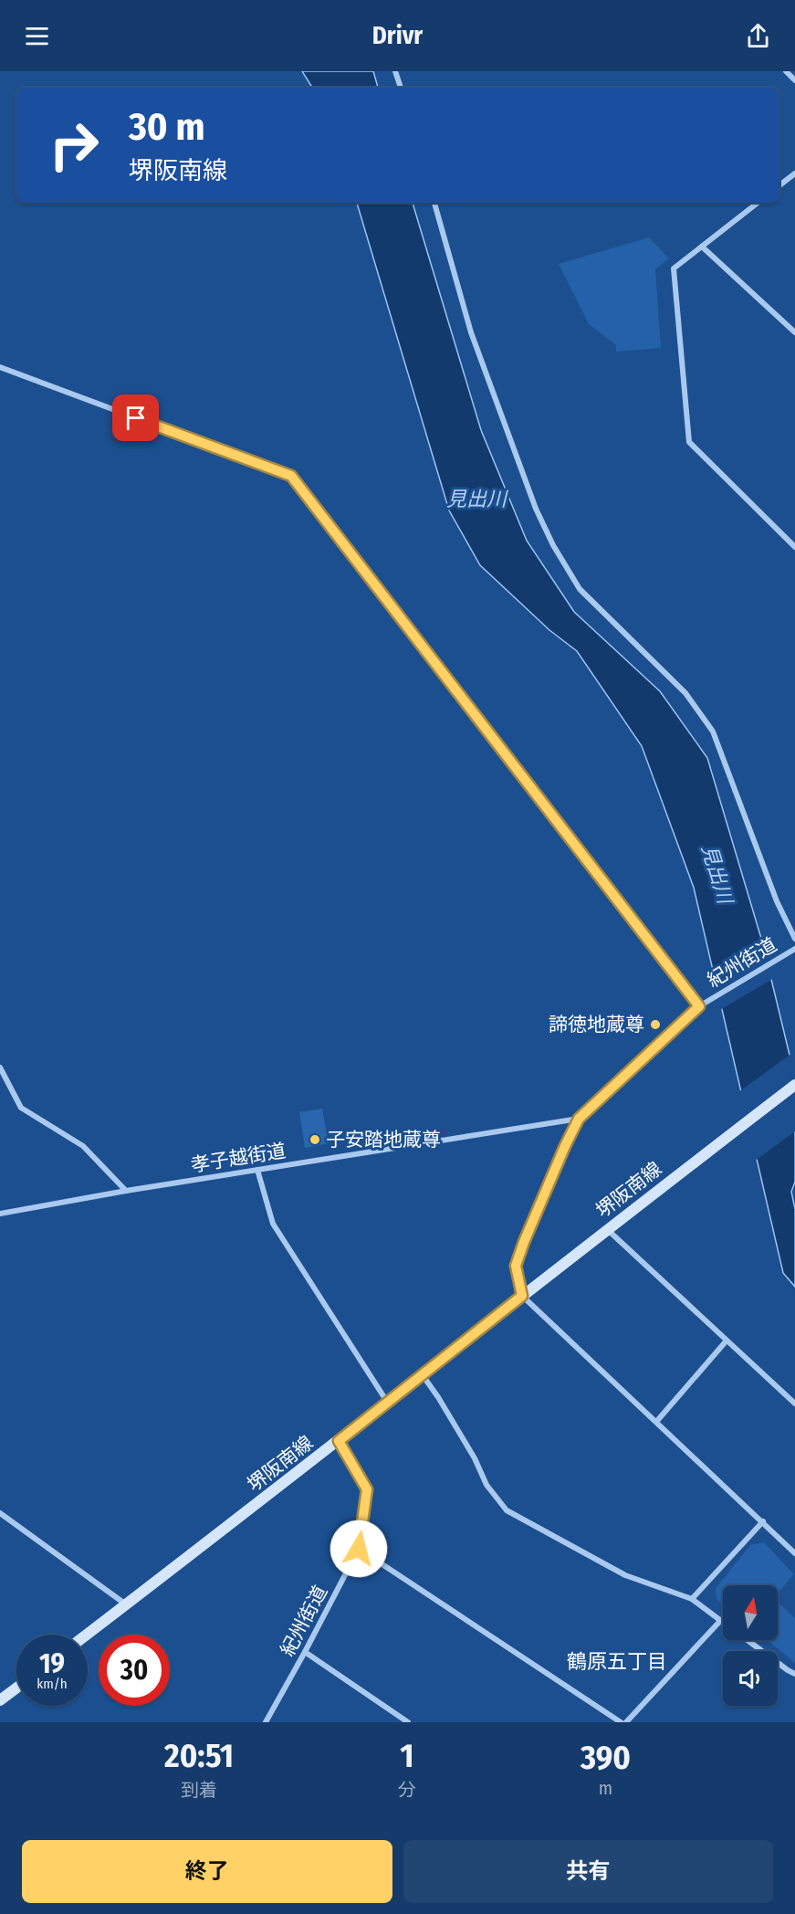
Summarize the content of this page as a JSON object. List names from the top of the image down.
{
  "streets": {
    "main road": ["堺阪南線"],
    "street": ["紀州街道", "孝子越街道"]
  },
  "crossings": [
    ["紀州街道", "孝子越街道"],
    ["紀州街道", "堺阪南線"]
  ],
  "districts": ["鶴原五丁目"],
  "water": ["見出川"],
  "places": ["諦徳地蔵尊", "子安踏地蔵尊"],
  "north": "top",
  "page": {
    "header": "Drivr",
    "turn": ["30 m", "堺阪南線"],
    "speed": "19 km/h",
    "limit": "30",
    "eta": [
      "20:51",
      "到着",
      "1",
      "分",
      "390",
      "m"
    ],
    "buttons": ["終了", "共有"]
  }
}
